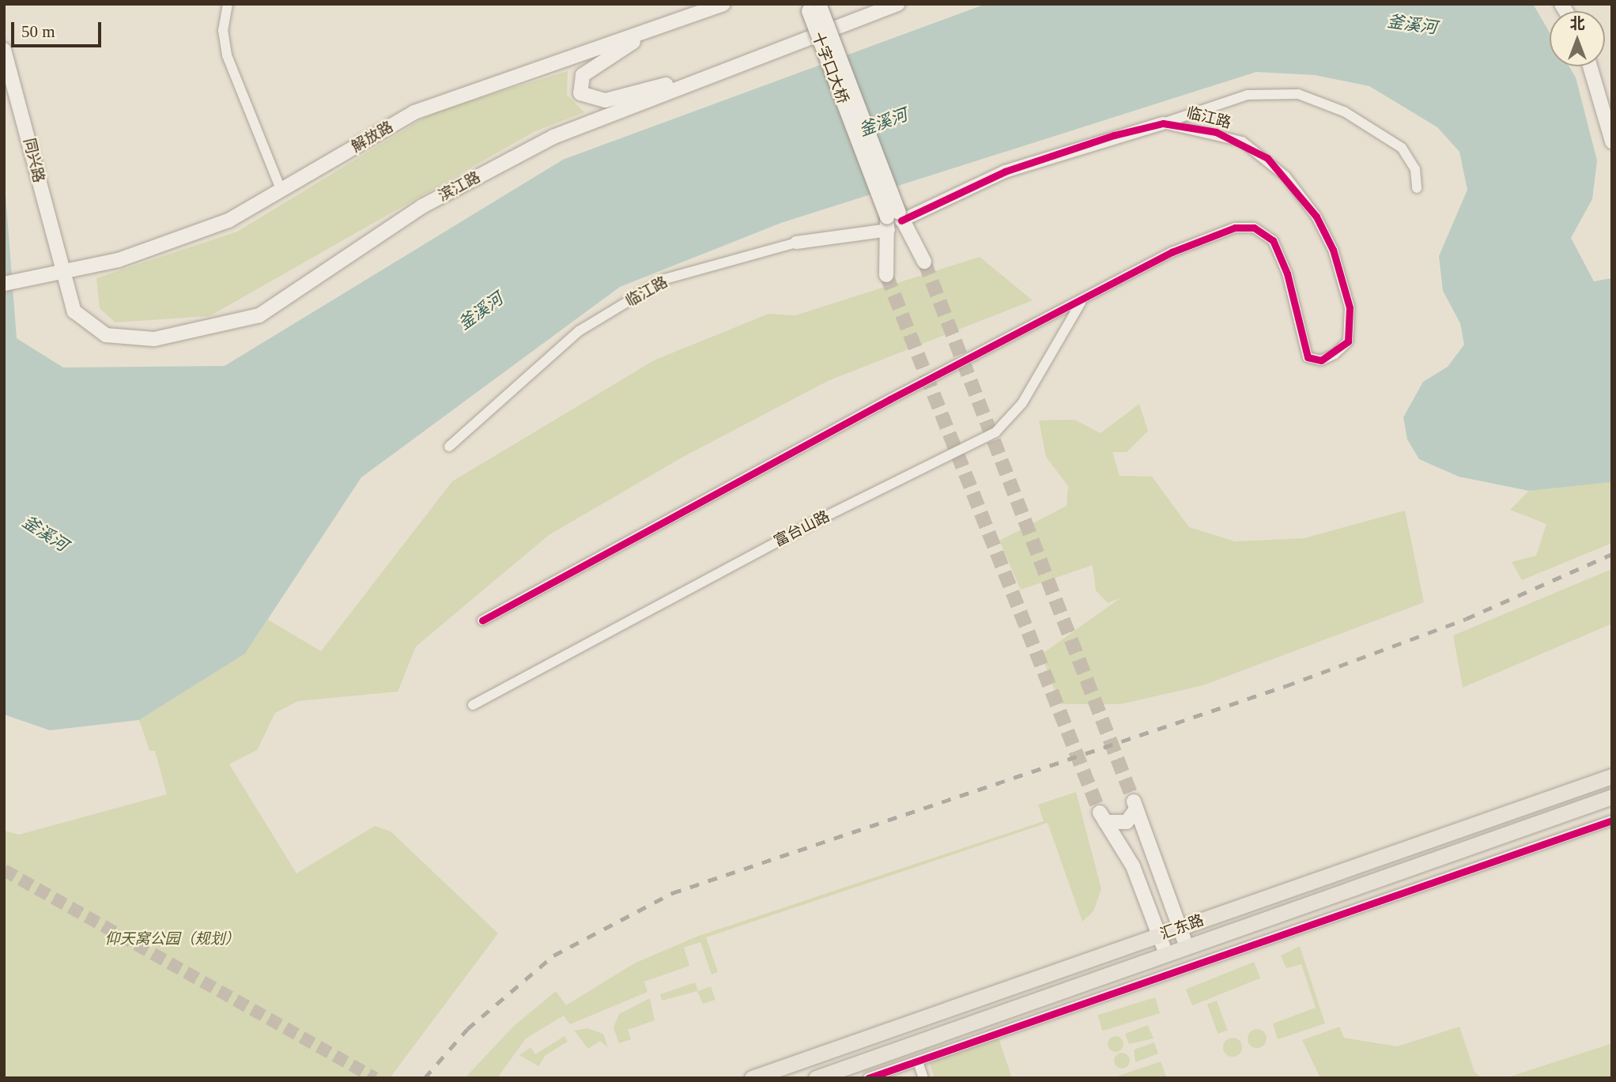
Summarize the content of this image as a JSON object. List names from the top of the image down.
{
  "streets": {
    "main road": [
      "十字口大桥",
      "解放路",
      "同兴路",
      "滨江路",
      "汇东路"
    ],
    "street": ["临江路", "富台山路"]
  },
  "crossings": [
    ["十字口大桥", "临江路"],
    ["临江路", "富台山路"],
    ["解放路", "同兴路"],
    ["解放路", "滨江路"],
    ["同兴路", "滨江路"]
  ],
  "water": ["釜溪河"],
  "parks": ["仰天窝公园（规划）"],
  "scale_bar": "50 m",
  "north": "top"
}
